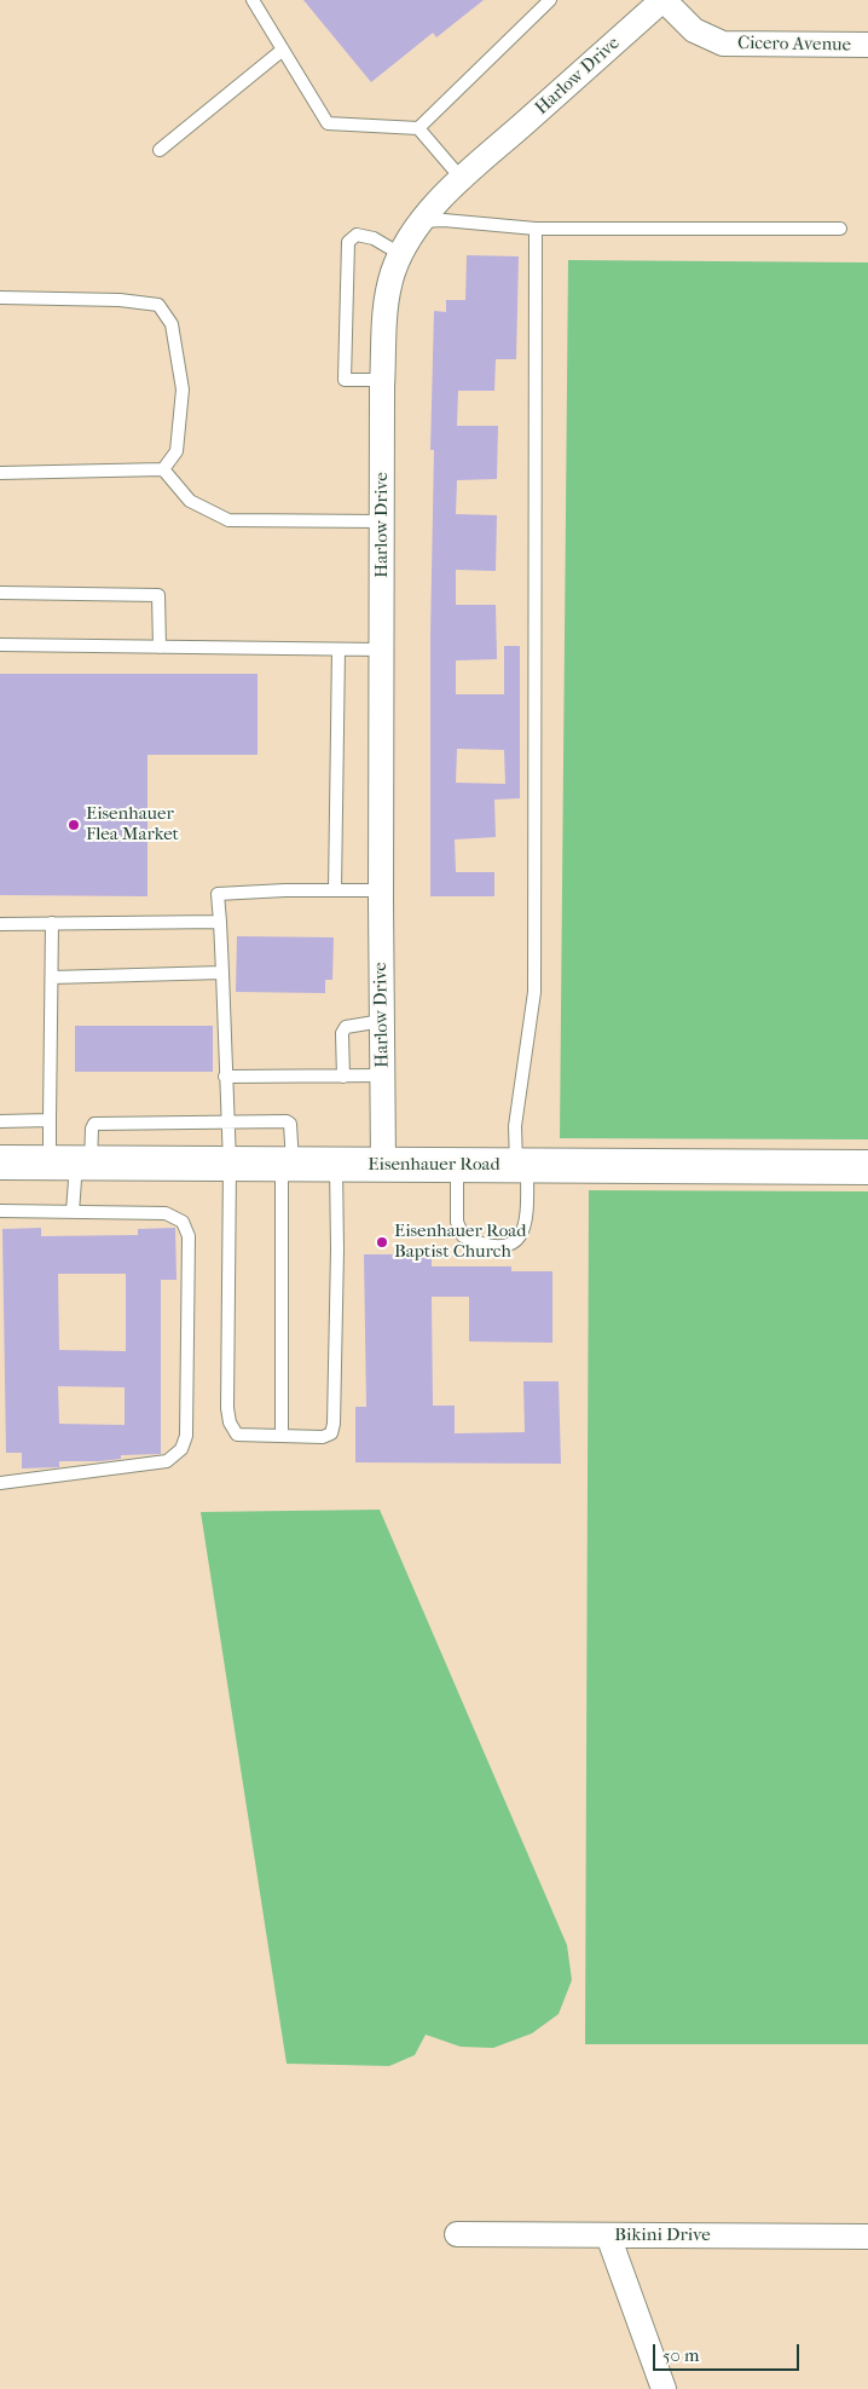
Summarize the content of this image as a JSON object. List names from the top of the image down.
{
  "streets": {
    "main road": ["Eisenhauer Road"],
    "street": ["Cicero Avenue", "Harlow Drive", "Bikini Drive"]
  },
  "crossings": [
    ["Cicero Avenue", "Harlow Drive"],
    ["Harlow Drive", "Eisenhauer Road"]
  ],
  "places": ["Eisenhauer Flea Market", "Eisenhauer Road Baptist Church"],
  "scale_bar": "50 m"
}
